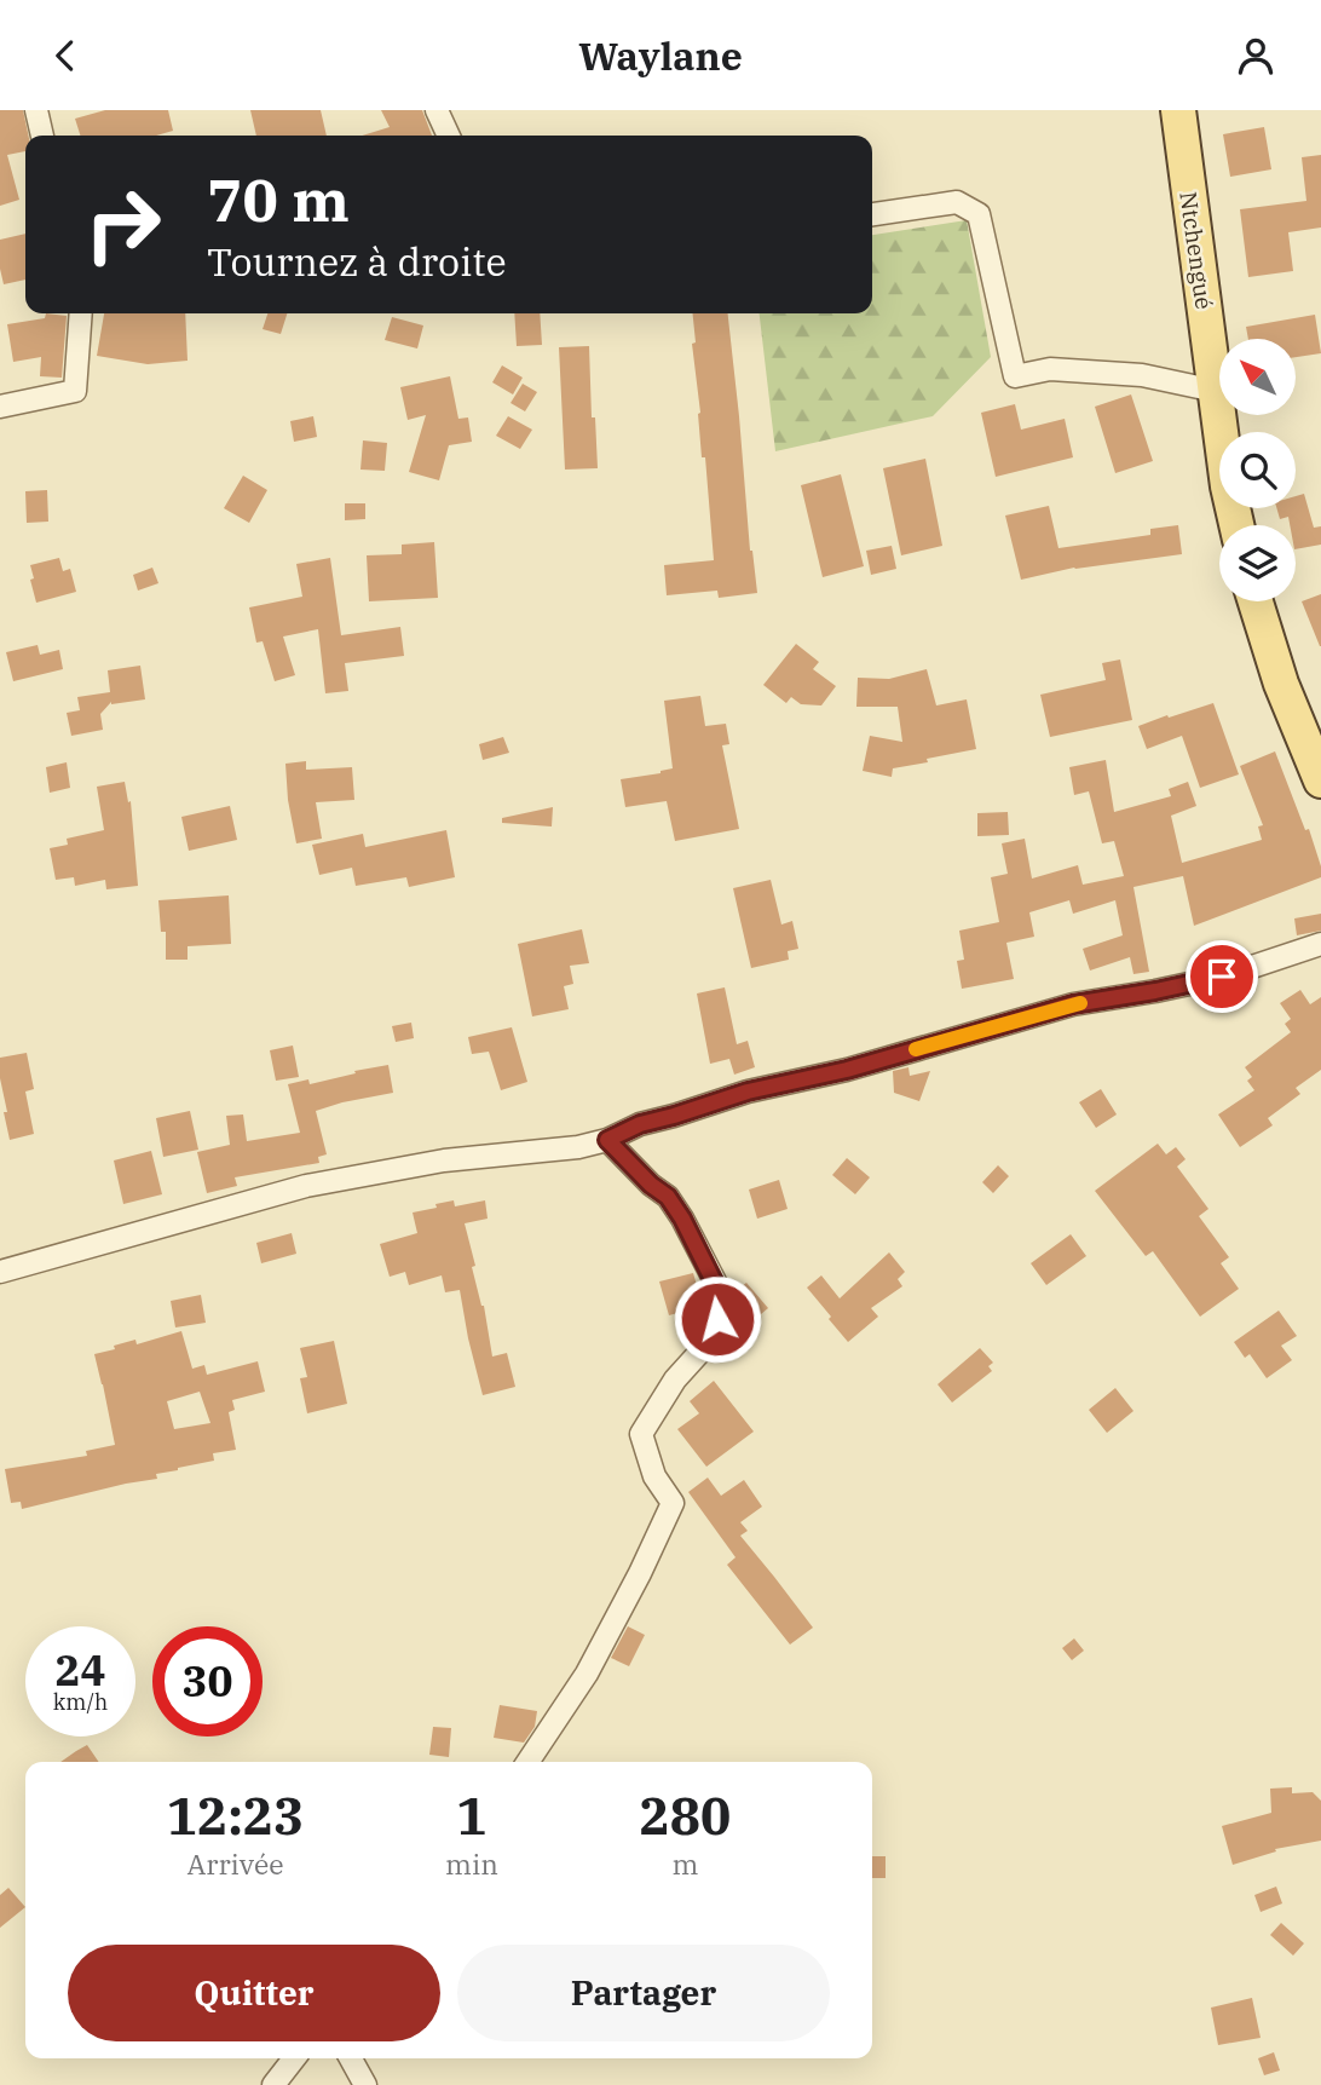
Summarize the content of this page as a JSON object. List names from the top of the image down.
{
  "streets": {
    "main road": ["Ntchengué"]
  },
  "north": "top left",
  "page": {
    "header": "Waylane",
    "turn": ["70 m", "Tournez à droite"],
    "speed": "24 km/h",
    "limit": "30",
    "eta": [
      "12:23",
      "Arrivée",
      "1",
      "min",
      "280",
      "m"
    ],
    "buttons": ["Quitter", "Partager"]
  }
}
